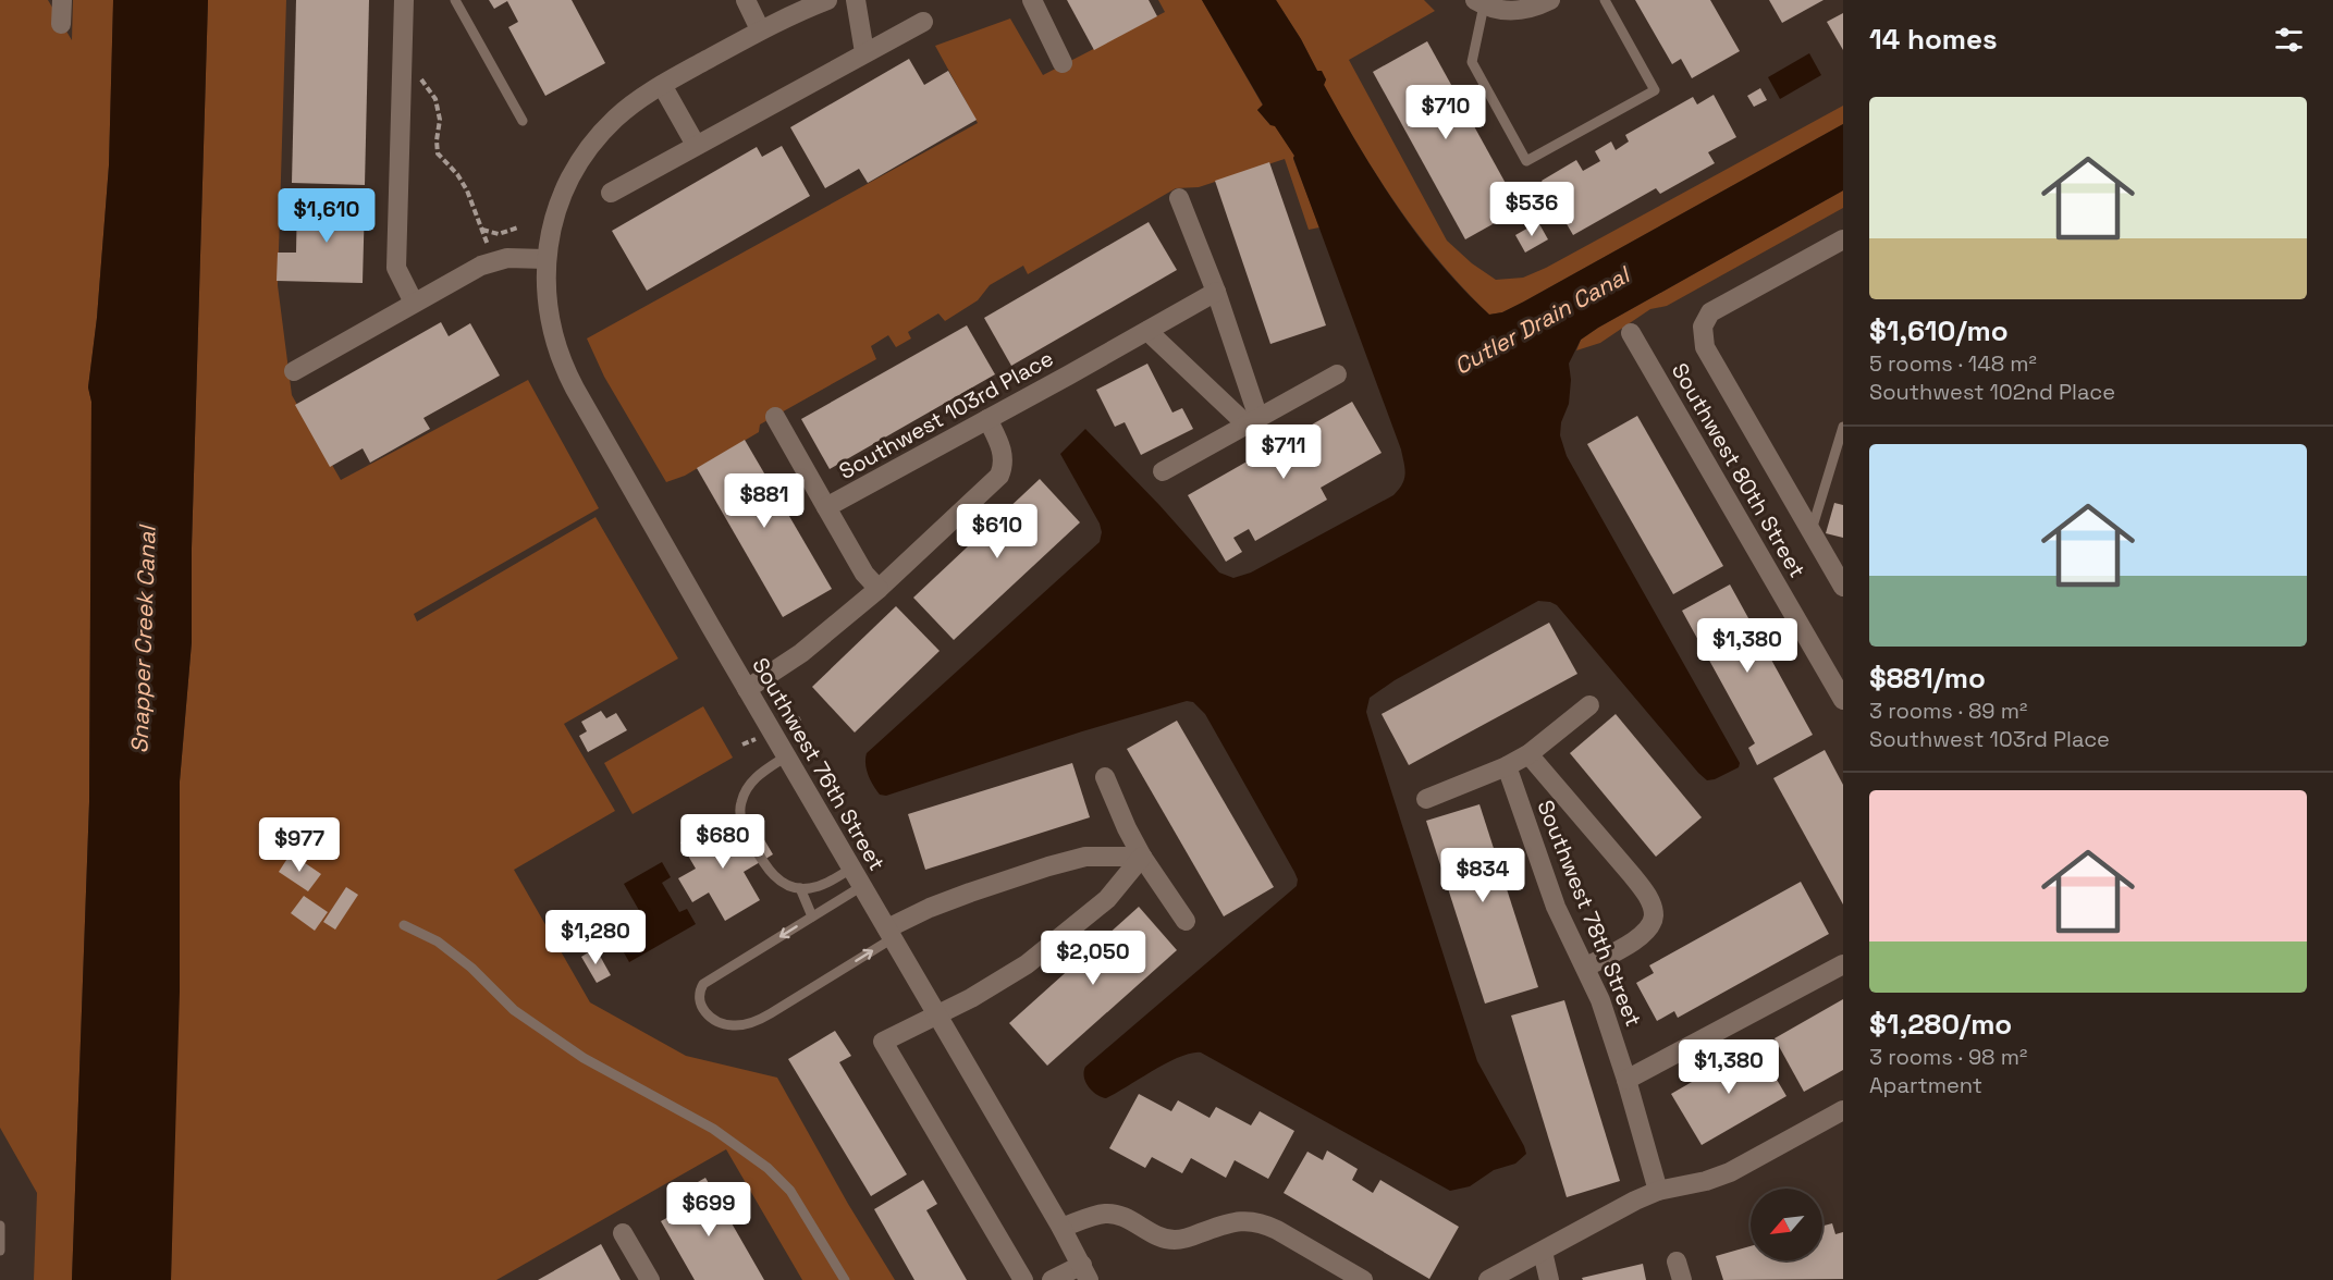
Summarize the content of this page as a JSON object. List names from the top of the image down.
{
  "streets": {
    "street": [
      "Southwest 103rd Place",
      "Southwest 80th Street",
      "Southwest 76th Street",
      "Southwest 78th Street"
    ]
  },
  "water": ["Cutler Drain Canal", "Snapper Creek Canal"],
  "north": "bottom left",
  "page": {
    "heading": "14 homes",
    "list": [
      {
        "name": "$1,610/mo",
        "note": "5 rooms · 148 m² · Southwest 102nd Place"
      },
      {
        "name": "$881/mo",
        "note": "3 rooms · 89 m² · Southwest 103rd Place"
      },
      {
        "name": "$1,280/mo",
        "note": "3 rooms · 98 m² · Apartment"
      }
    ],
    "price": [
      "$710",
      "$536",
      "$1,610",
      "$711",
      "$881",
      "$610",
      "$1,380",
      "$680",
      "$977",
      "$834",
      "$1,280",
      "$2,050",
      "$1,380",
      "$699"
    ]
  }
}
